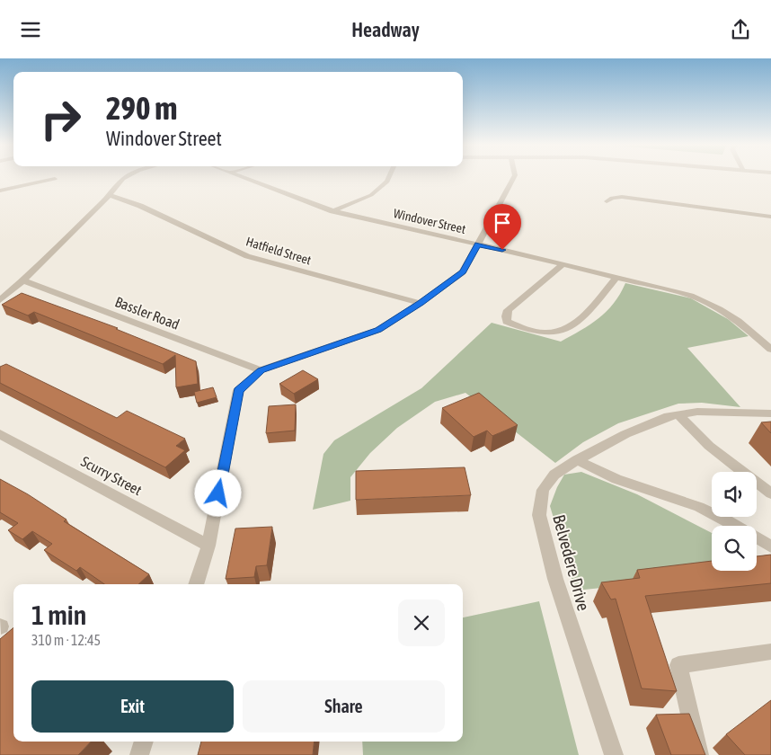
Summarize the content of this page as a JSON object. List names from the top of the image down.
{
  "streets": {
    "street": [
      "Windover Street",
      "Hatfield Street",
      "Bassler Road",
      "Scurry Street",
      "Belvedere Drive"
    ]
  },
  "page": {
    "header": "Headway",
    "turn": ["290 m", "Windover Street"],
    "heading": ["1 min", "310 m · 12:45"],
    "buttons": ["Exit", "Share"]
  }
}
